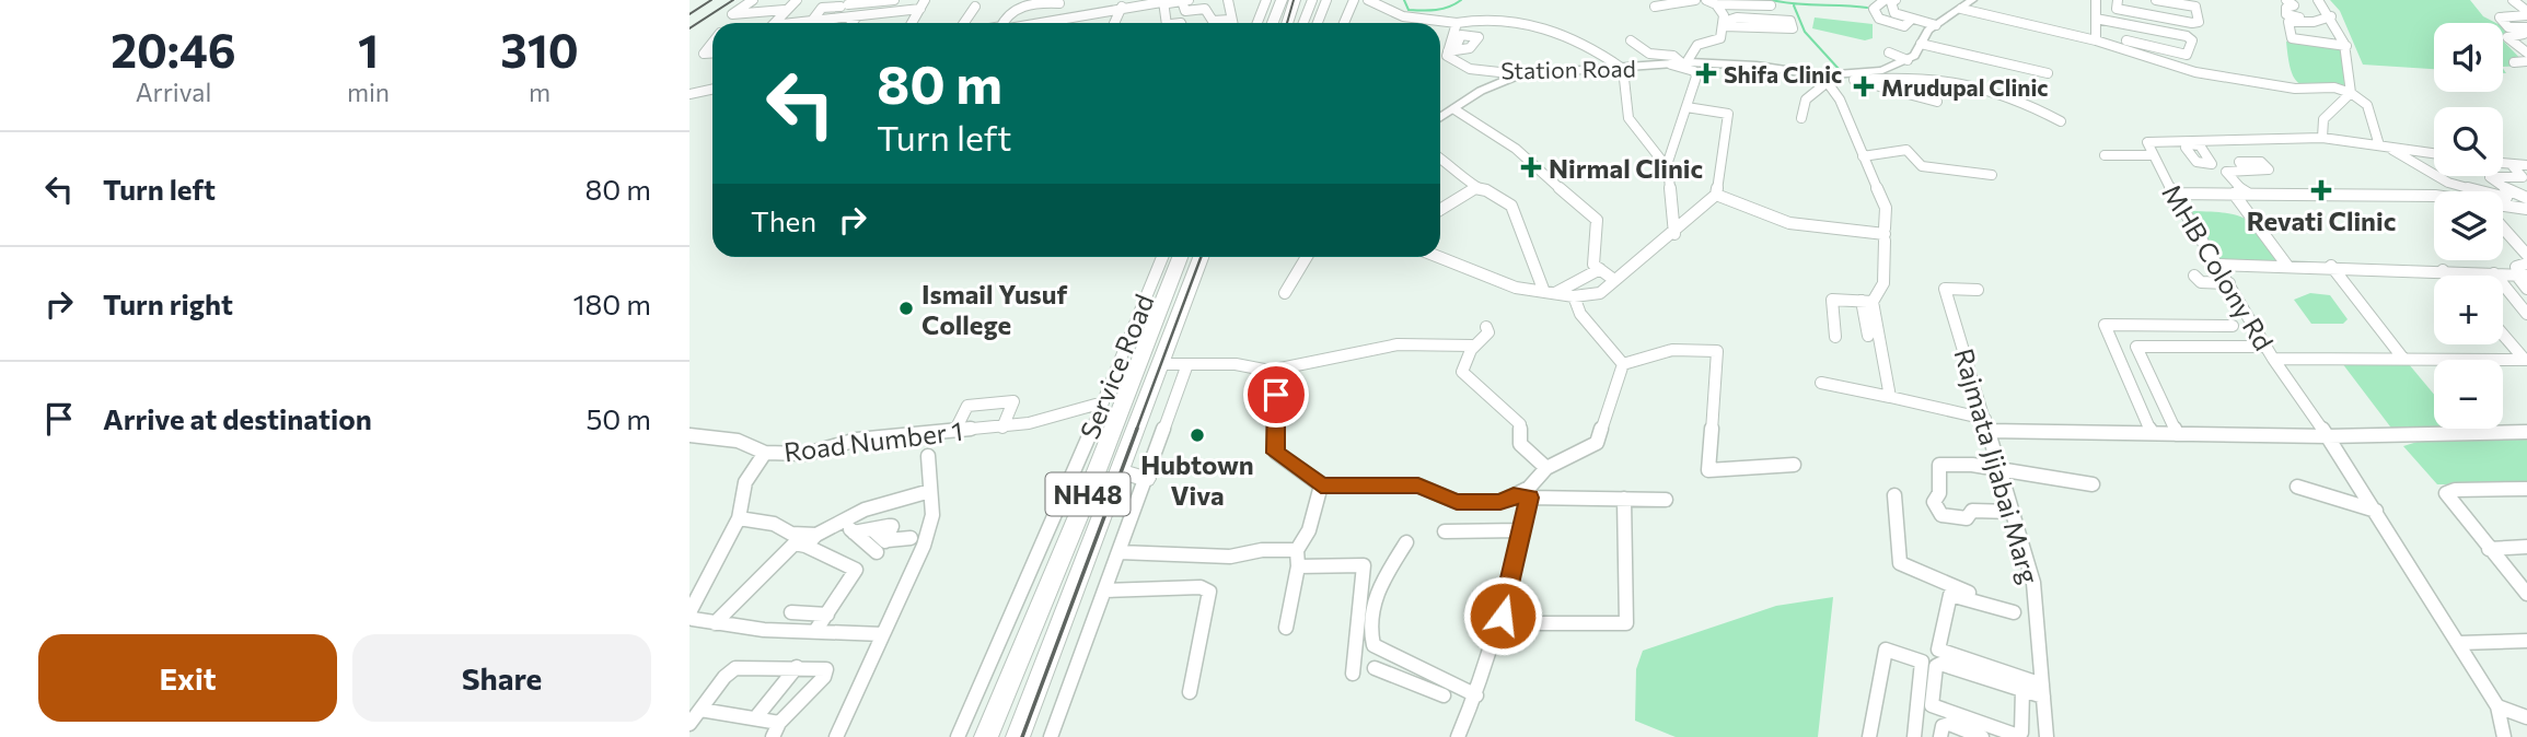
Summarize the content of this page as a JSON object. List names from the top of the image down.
{
  "streets": {
    "highway": ["NH48"],
    "main road": ["Station Road"],
    "street": [
      "MHB Colony Rd",
      "Service Road",
      "Road Number 1",
      "Rajmata Jijabai Marg"
    ]
  },
  "crossings": [
    ["Service Road", "Road Number 1"]
  ],
  "places": {
    "health": [
      "Shifa Clinic",
      "Mrudupal Clinic",
      "Nirmal Clinic",
      "Revati Clinic"
    ],
    "other": ["Ismail Yusuf College", "Hubtown Viva"]
  },
  "page": {
    "eta": [
      "20:46",
      "Arrival",
      "1",
      "min",
      "310",
      "m"
    ],
    "map_buttons": ["+", "−"],
    "turn": ["80 m", "Turn left"],
    "list": [
      {
        "name": "Turn left",
        "value": "80 m"
      },
      {
        "name": "Turn right",
        "value": "180 m"
      },
      {
        "name": "Arrive at destination",
        "value": "50 m"
      }
    ],
    "then": "Then",
    "buttons": ["Exit", "Share"]
  }
}
